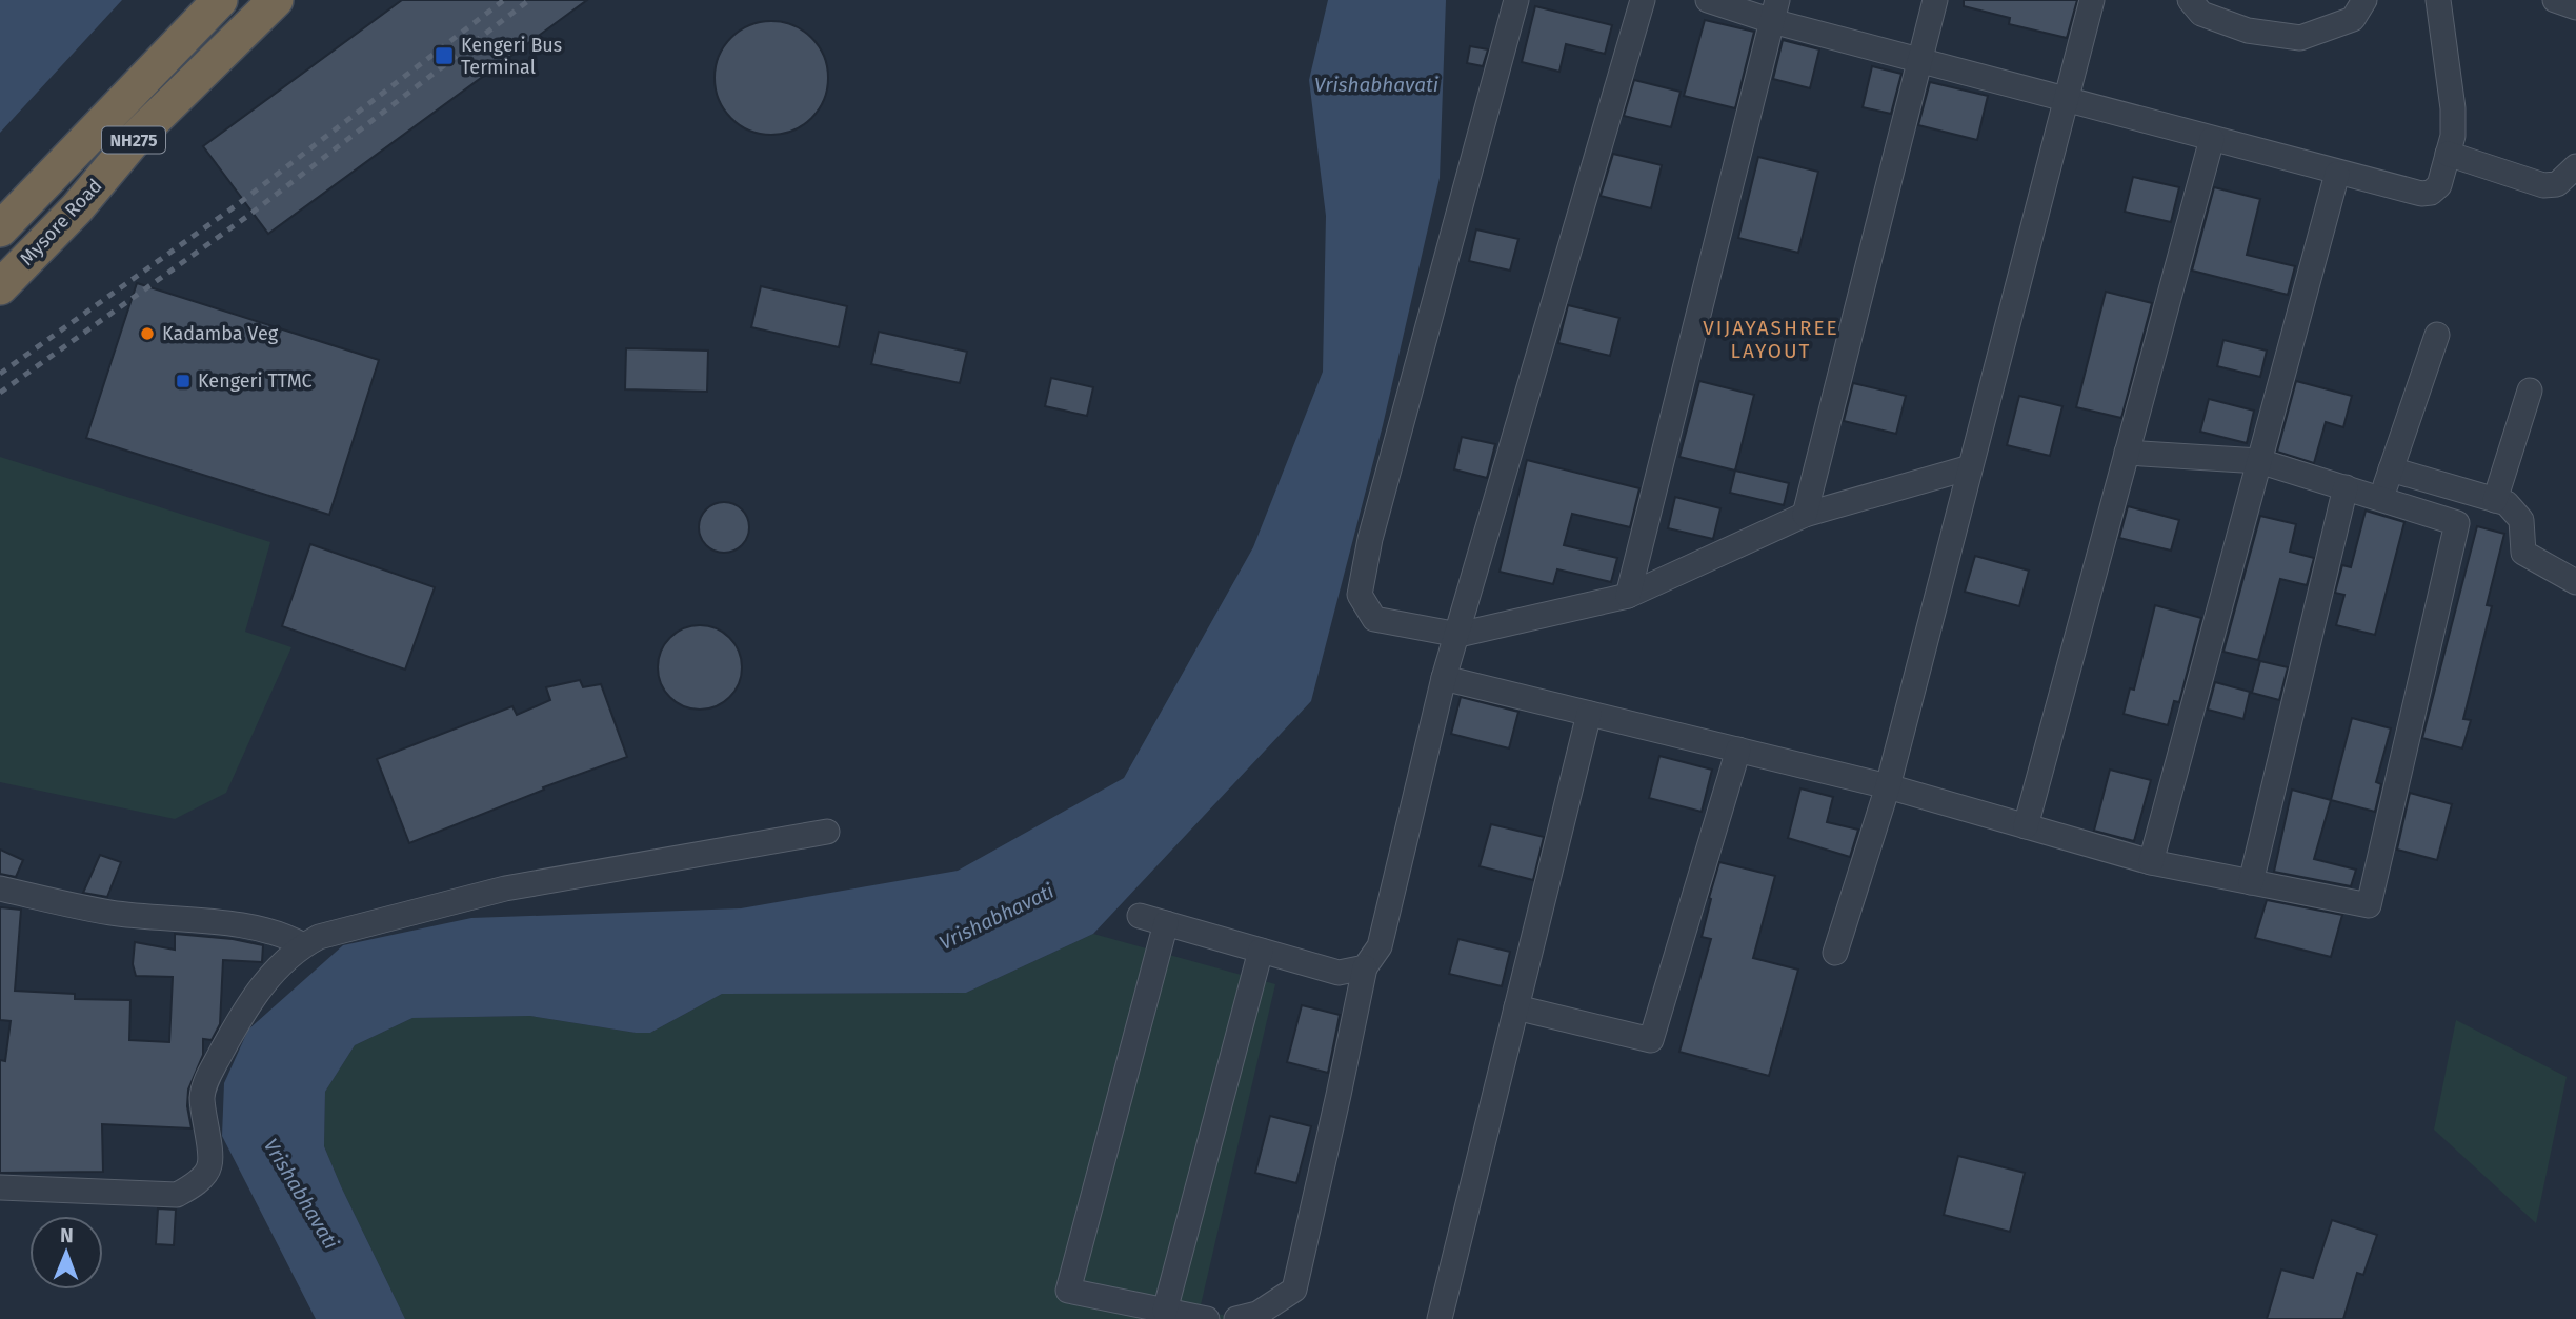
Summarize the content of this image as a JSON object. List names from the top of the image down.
{
  "streets": {
    "highway": ["NH275", "Mysore Road"]
  },
  "districts": ["VIJAYASHREE LAYOUT"],
  "water": ["Vrishabhavati"],
  "places": {
    "transit": ["Kengeri Bus Terminal", "Kengeri TTMC"],
    "other": ["Kadamba Veg"]
  },
  "north": "top"
}
